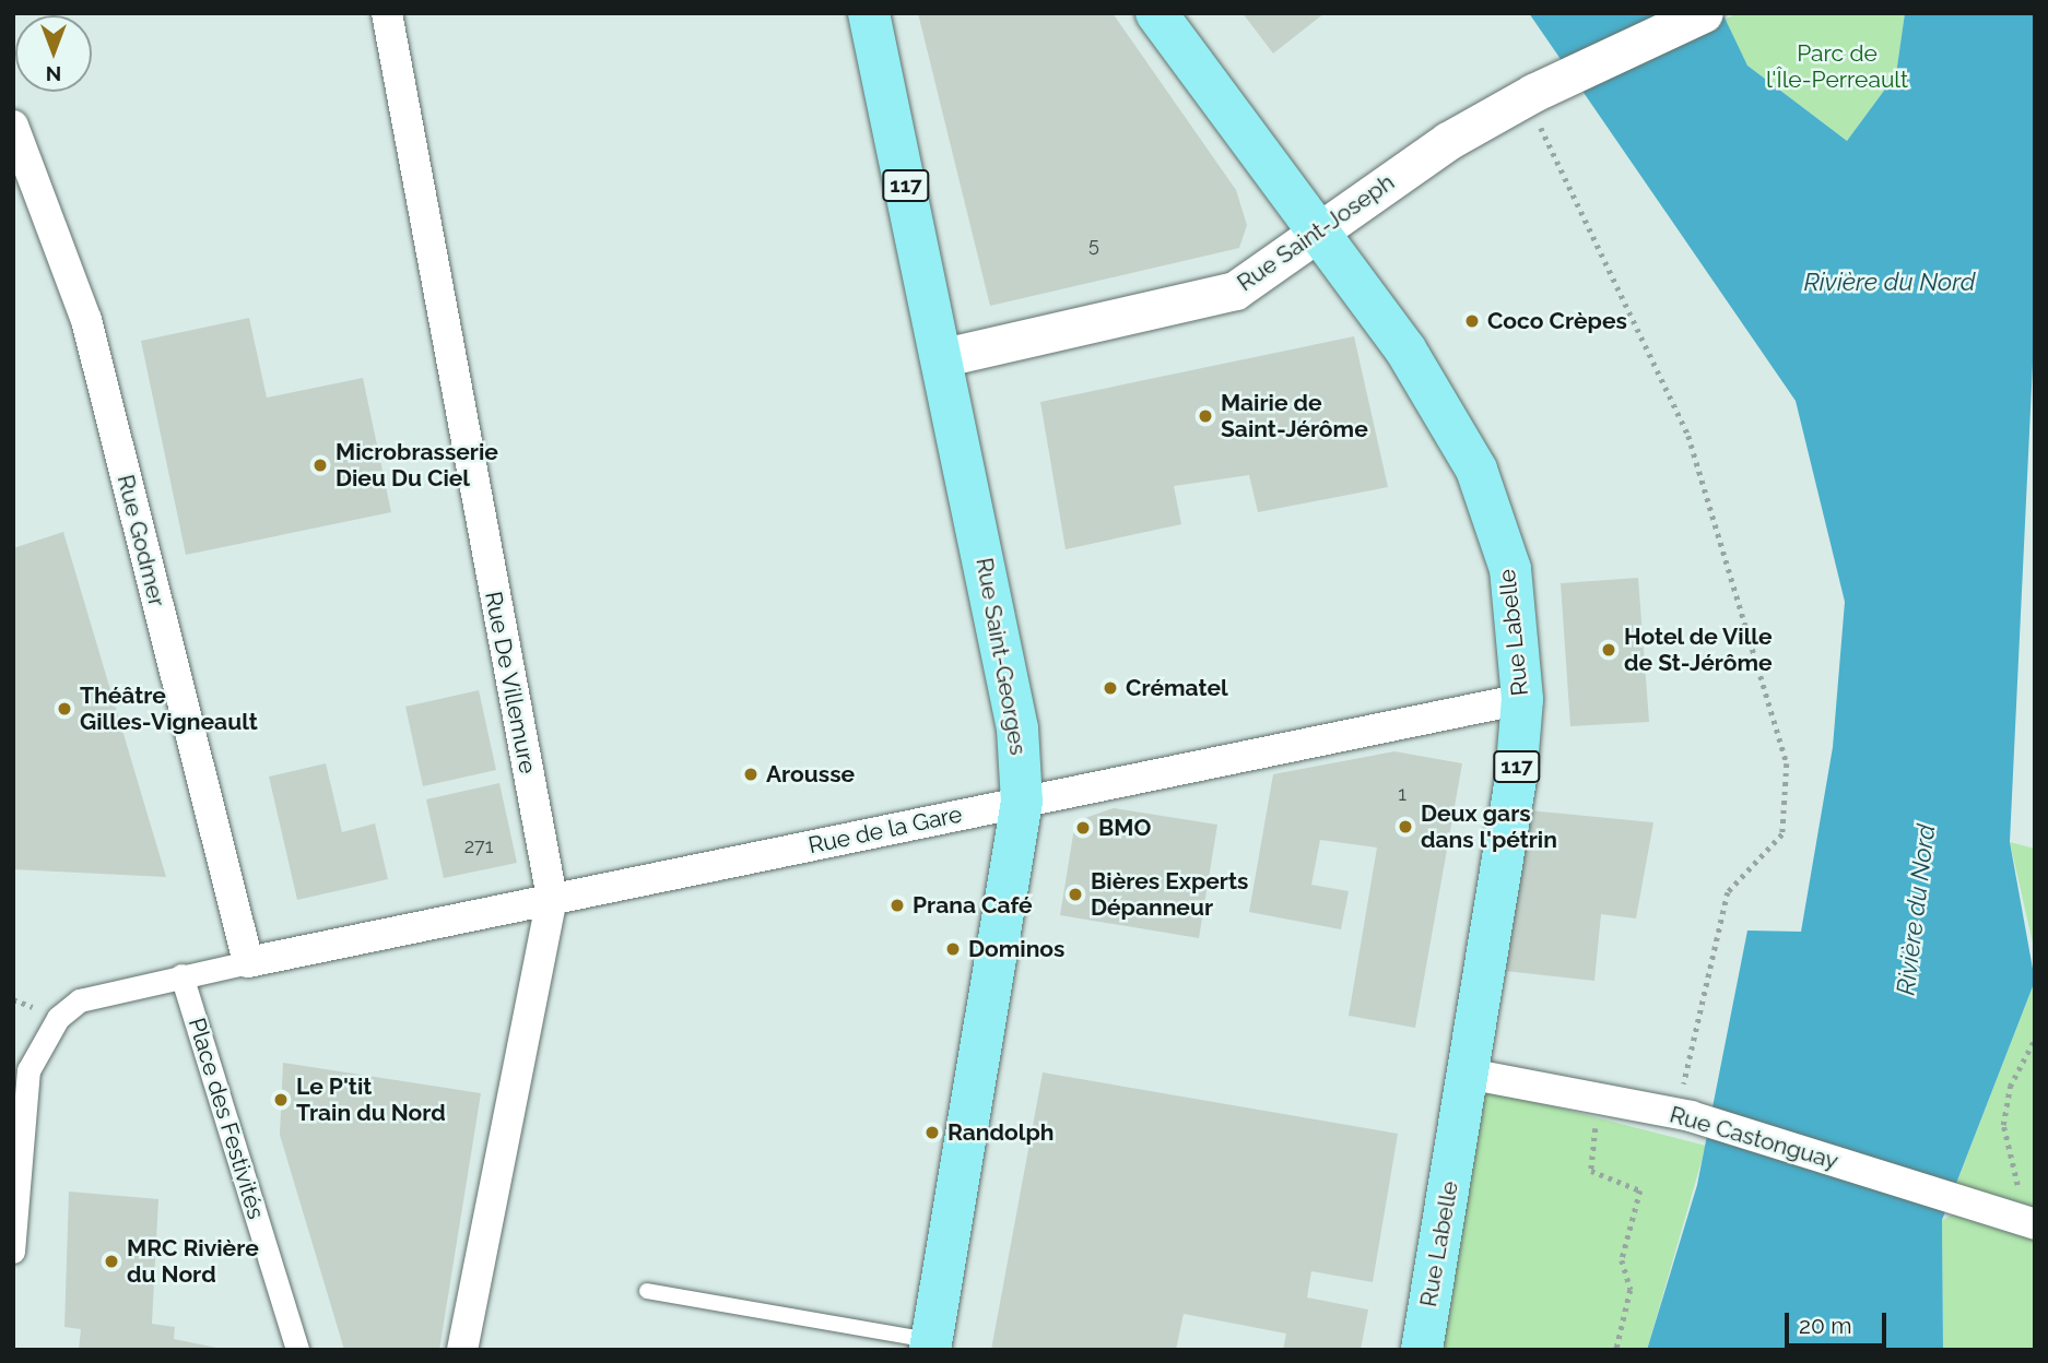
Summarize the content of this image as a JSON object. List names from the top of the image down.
{
  "streets": {
    "main road": ["117", "Rue Labelle", "Rue Saint-Georges"],
    "street": [
      "Rue Saint-Joseph",
      "Rue Godmer",
      "Rue De Villemure",
      "Rue de la Gare",
      "Place des Festivités",
      "Rue Castonguay"
    ]
  },
  "crossings": [
    ["Rue Saint-Joseph", "Rue Labelle"],
    ["Rue Saint-Joseph", "Rue Saint-Georges"],
    ["Rue Godmer", "Rue de la Gare"],
    ["Rue Labelle", "Rue de la Gare"],
    ["Rue Labelle", "Rue Castonguay"],
    ["Rue Saint-Georges", "Rue de la Gare"],
    ["Rue De Villemure", "Rue de la Gare"]
  ],
  "water": ["Rivière du Nord"],
  "parks": ["Parc de l'Île-Perreault"],
  "places": [
    "Coco Crèpes",
    "Mairie de Saint-Jérôme",
    "Microbrasserie Dieu Du Ciel",
    "Hotel de Ville de St-Jérôme",
    "Crématel",
    "Théâtre Gilles-Vigneault",
    "Arousse",
    "Deux gars dans l'pétrin",
    "BMO",
    "Bières Experts Dépanneur",
    "Prana Café",
    "Dominos",
    "Le P'tit Train du Nord",
    "Randolph",
    "MRC Rivière du Nord"
  ],
  "house_numbers": ["5", "1", "271"],
  "scale_bar": "20 m",
  "north": "bottom"
}
